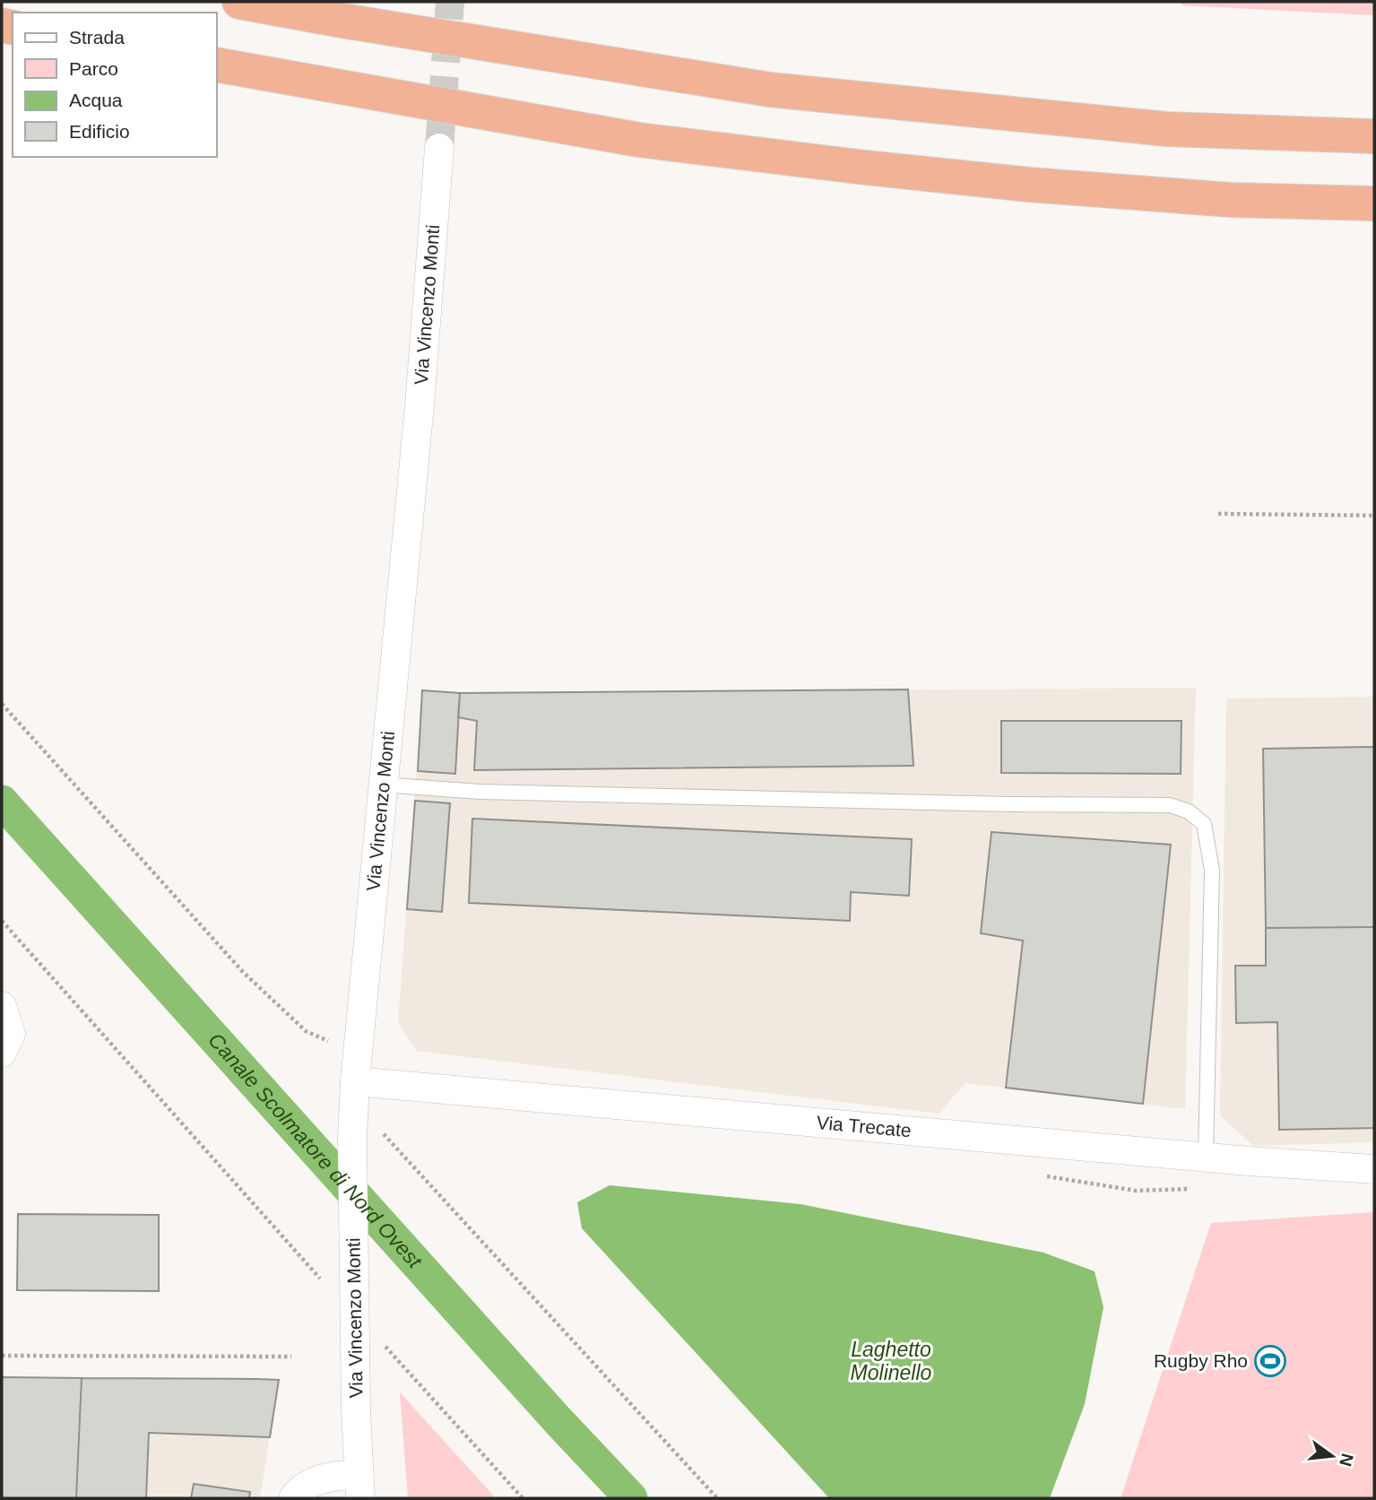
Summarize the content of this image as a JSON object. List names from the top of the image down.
{
  "streets": {
    "street": ["Via Vincenzo Monti", "Via Trecate"]
  },
  "crossings": [
    ["Via Vincenzo Monti", "Via Trecate"]
  ],
  "water": ["Canale Scolmatore di Nord Ovest", "Laghetto Molinello"],
  "places": {
    "sports": ["Rugby Rho"]
  },
  "legend": [
    "Strada",
    "Parco",
    "Acqua",
    "Edificio"
  ],
  "north": "right"
}
